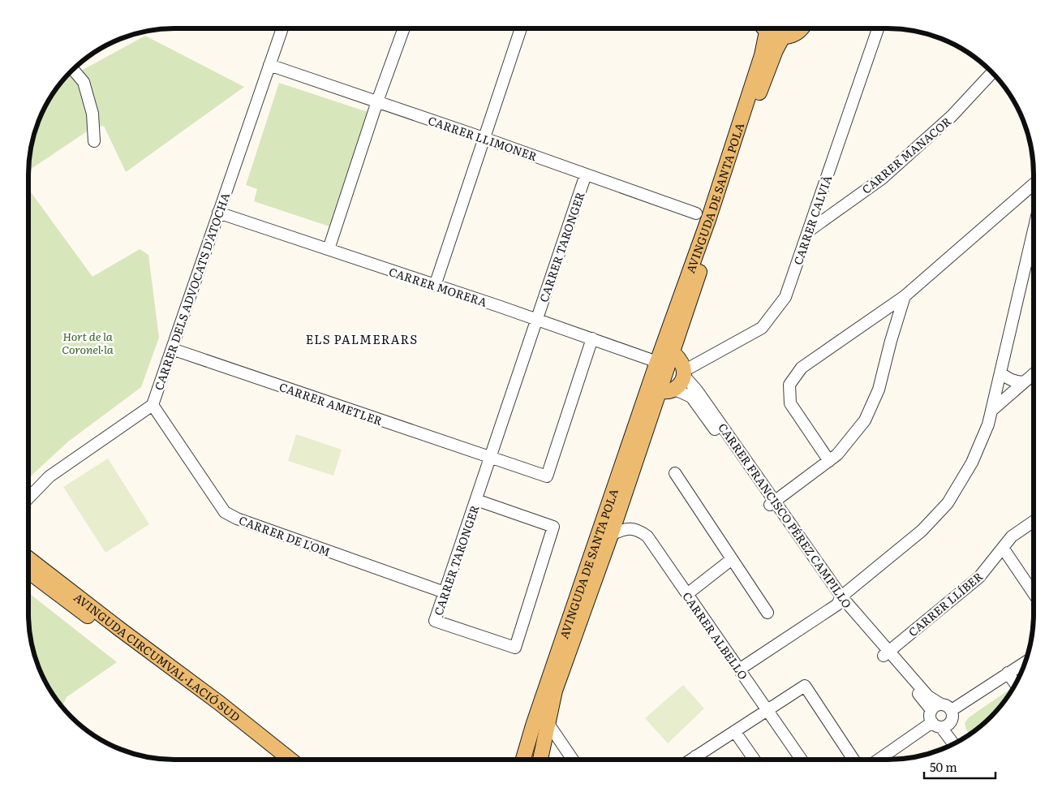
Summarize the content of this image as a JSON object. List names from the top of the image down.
{
  "streets": {
    "main road": ["AVINGUDA DE SANTA POLA", "AVINGUDA CIRCUMVAL·LACIÓ SUD"],
    "street": [
      "CARRER LLIMONER",
      "CARRER MANACOR",
      "CARRER CALVIÀ",
      "CARRER TARONGER",
      "CARRER MORERA",
      "CARRER DELS ADVOCATS D'ATOCHA",
      "CARRER AMETLER",
      "CARRER FRANCISCO PÉREZ CAMPILLO",
      "CARRER DE L'OM",
      "CARRER LLÍBER",
      "CARRER ALBELLO"
    ]
  },
  "crossings": [
    ["CARRER LLIMONER", "CARRER TARONGER"],
    ["CARRER LLIMONER", "CARRER DELS ADVOCATS D'ATOCHA"],
    ["CARRER MANACOR", "CARRER CALVIÀ"],
    ["AVINGUDA DE SANTA POLA", "CARRER MORERA"],
    ["AVINGUDA DE SANTA POLA", "CARRER ALBELLO"],
    ["CARRER CALVIÀ", "CARRER FRANCISCO PÉREZ CAMPILLO"],
    ["CARRER TARONGER", "CARRER MORERA"],
    ["CARRER TARONGER", "CARRER AMETLER"],
    ["CARRER TARONGER", "CARRER DE L'OM"],
    ["CARRER MORERA", "CARRER DELS ADVOCATS D'ATOCHA"],
    ["CARRER DELS ADVOCATS D'ATOCHA", "CARRER AMETLER"],
    ["CARRER DELS ADVOCATS D'ATOCHA", "CARRER DE L'OM"],
    ["CARRER FRANCISCO PÉREZ CAMPILLO", "CARRER LLÍBER"]
  ],
  "districts": ["ELS PALMERARS"],
  "parks": ["Hort de la Coronel·la"],
  "scale_bar": "50 m"
}
